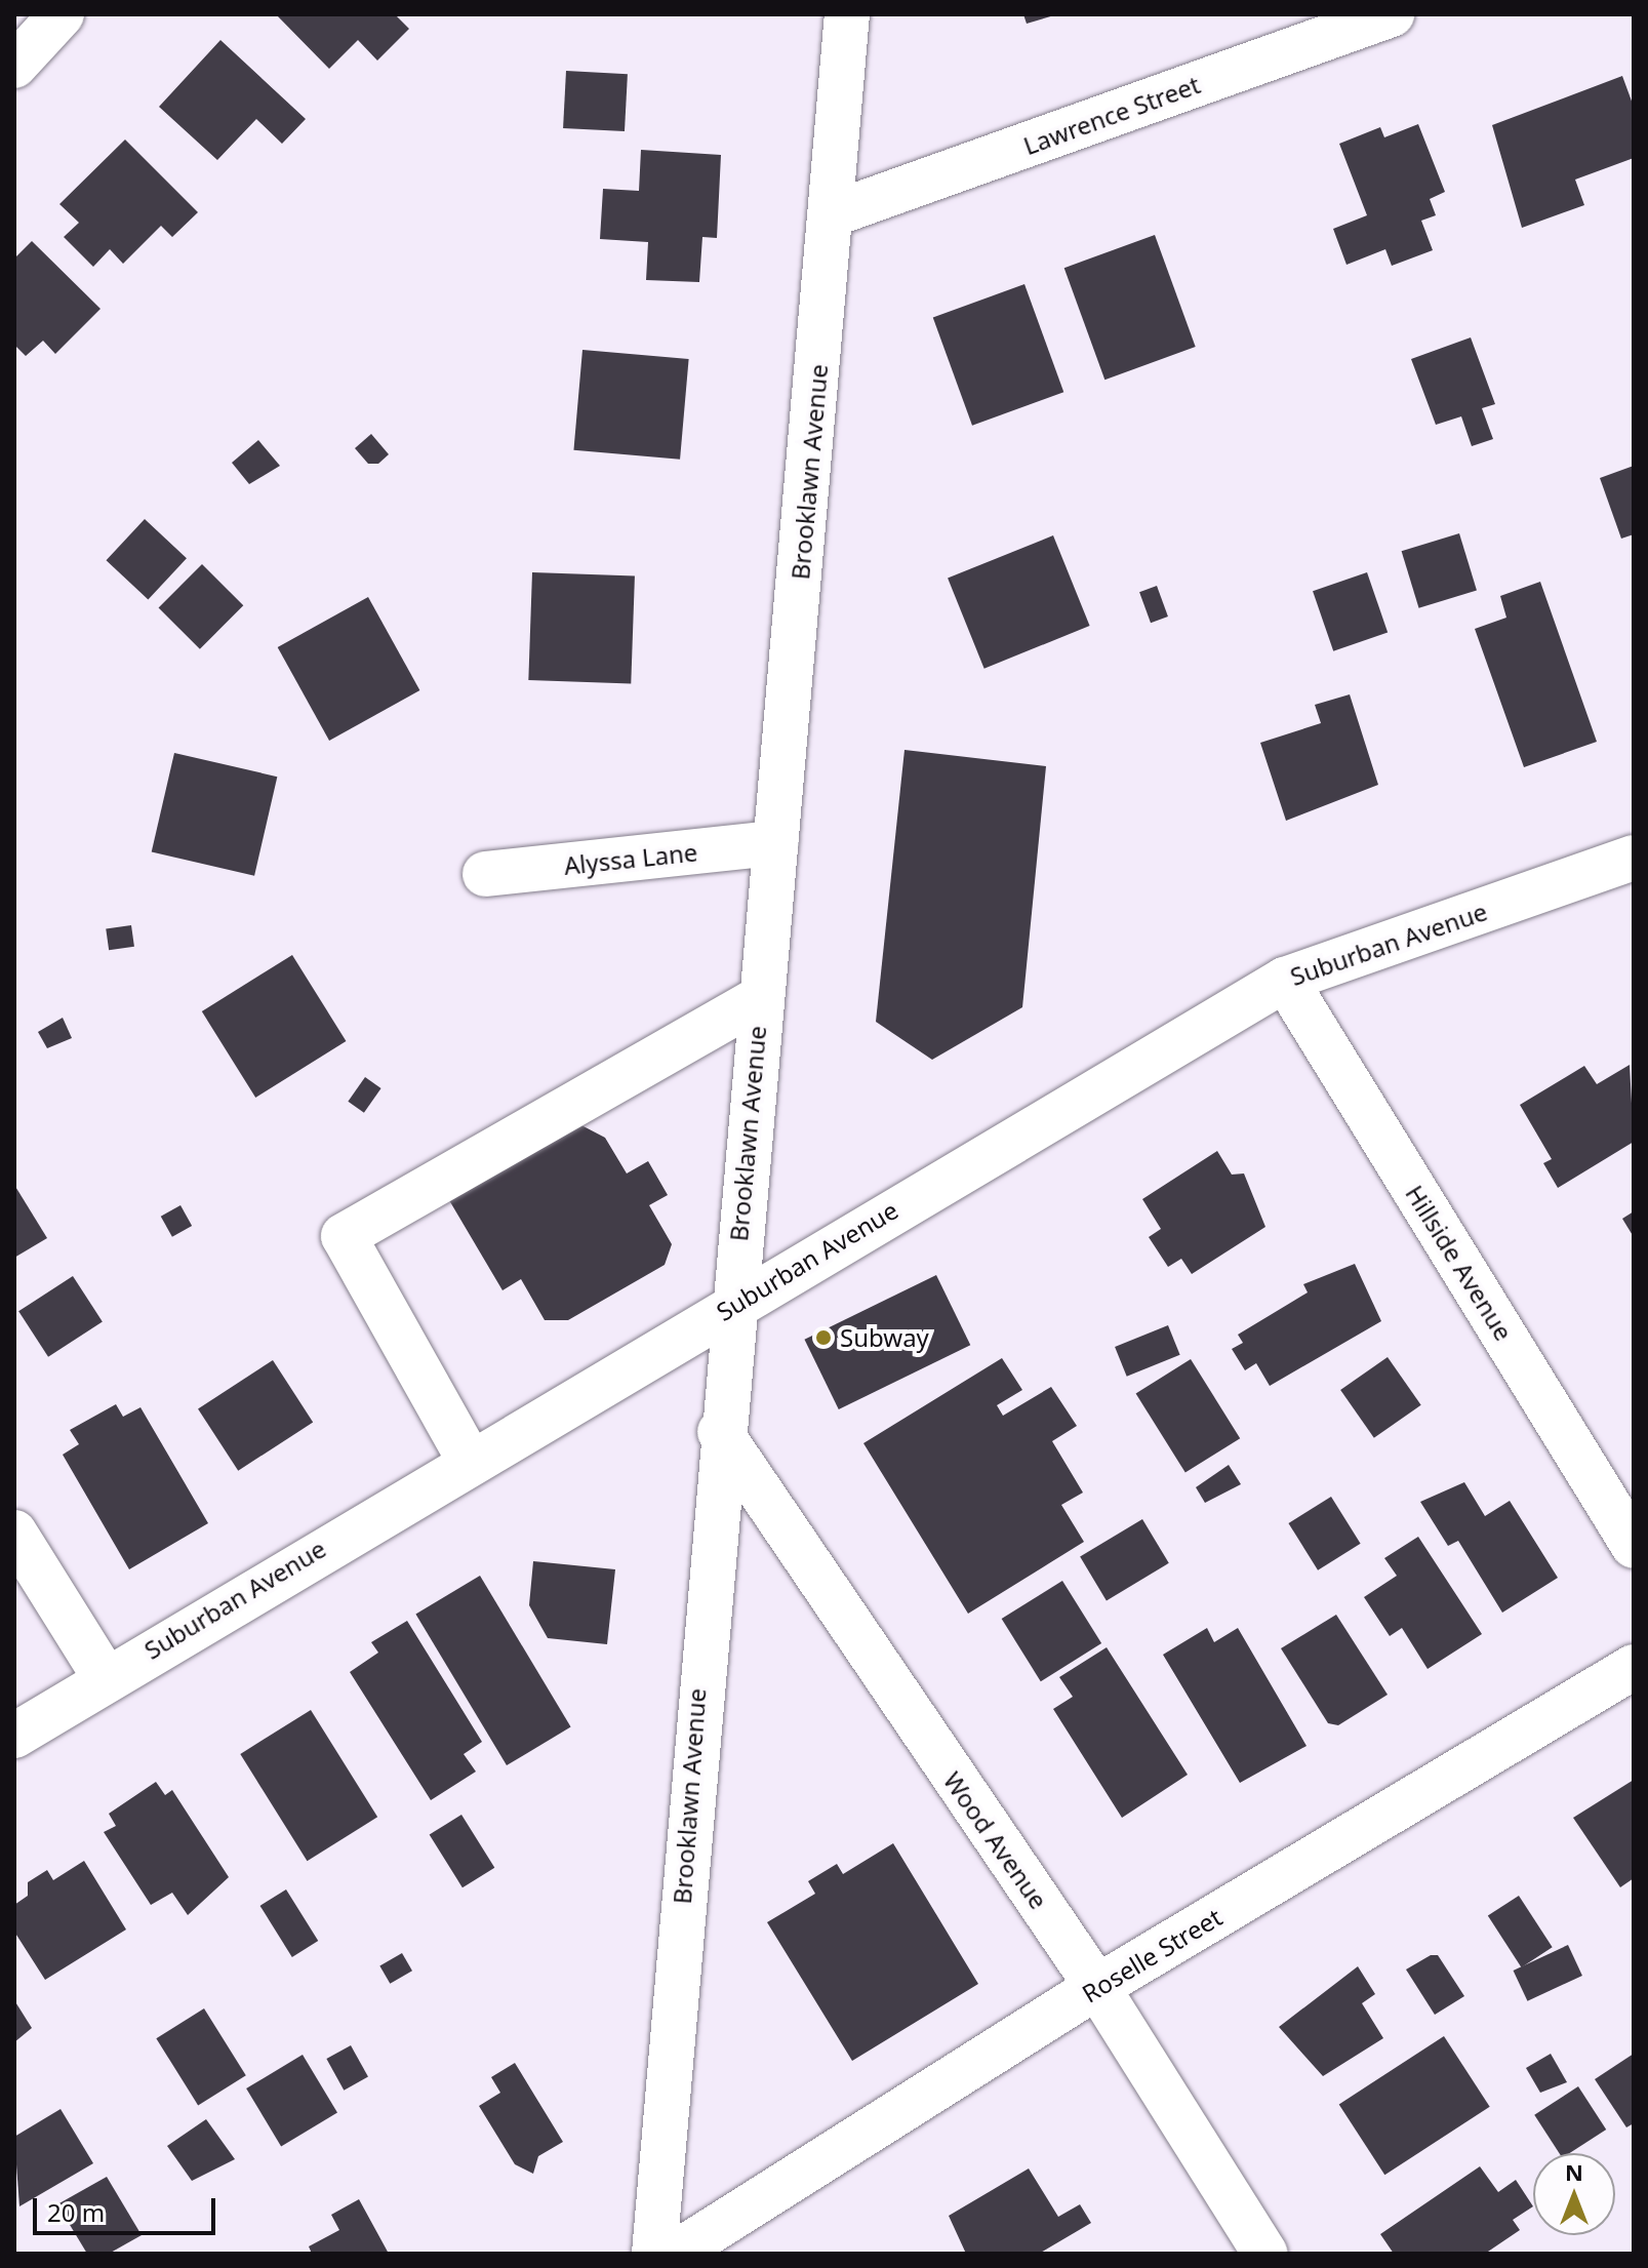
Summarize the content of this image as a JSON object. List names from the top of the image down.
{
  "streets": {
    "street": [
      "Lawrence Street",
      "Brooklawn Avenue",
      "Alyssa Lane",
      "Suburban Avenue",
      "Hillside Avenue",
      "Wood Avenue",
      "Roselle Street"
    ]
  },
  "crossings": [
    ["Lawrence Street", "Brooklawn Avenue"],
    ["Brooklawn Avenue", "Alyssa Lane"],
    ["Brooklawn Avenue", "Suburban Avenue"],
    ["Brooklawn Avenue", "Wood Avenue"],
    ["Suburban Avenue", "Hillside Avenue"],
    ["Wood Avenue", "Roselle Street"]
  ],
  "places": ["Subway"],
  "scale_bar": "20 m",
  "north": "top"
}
